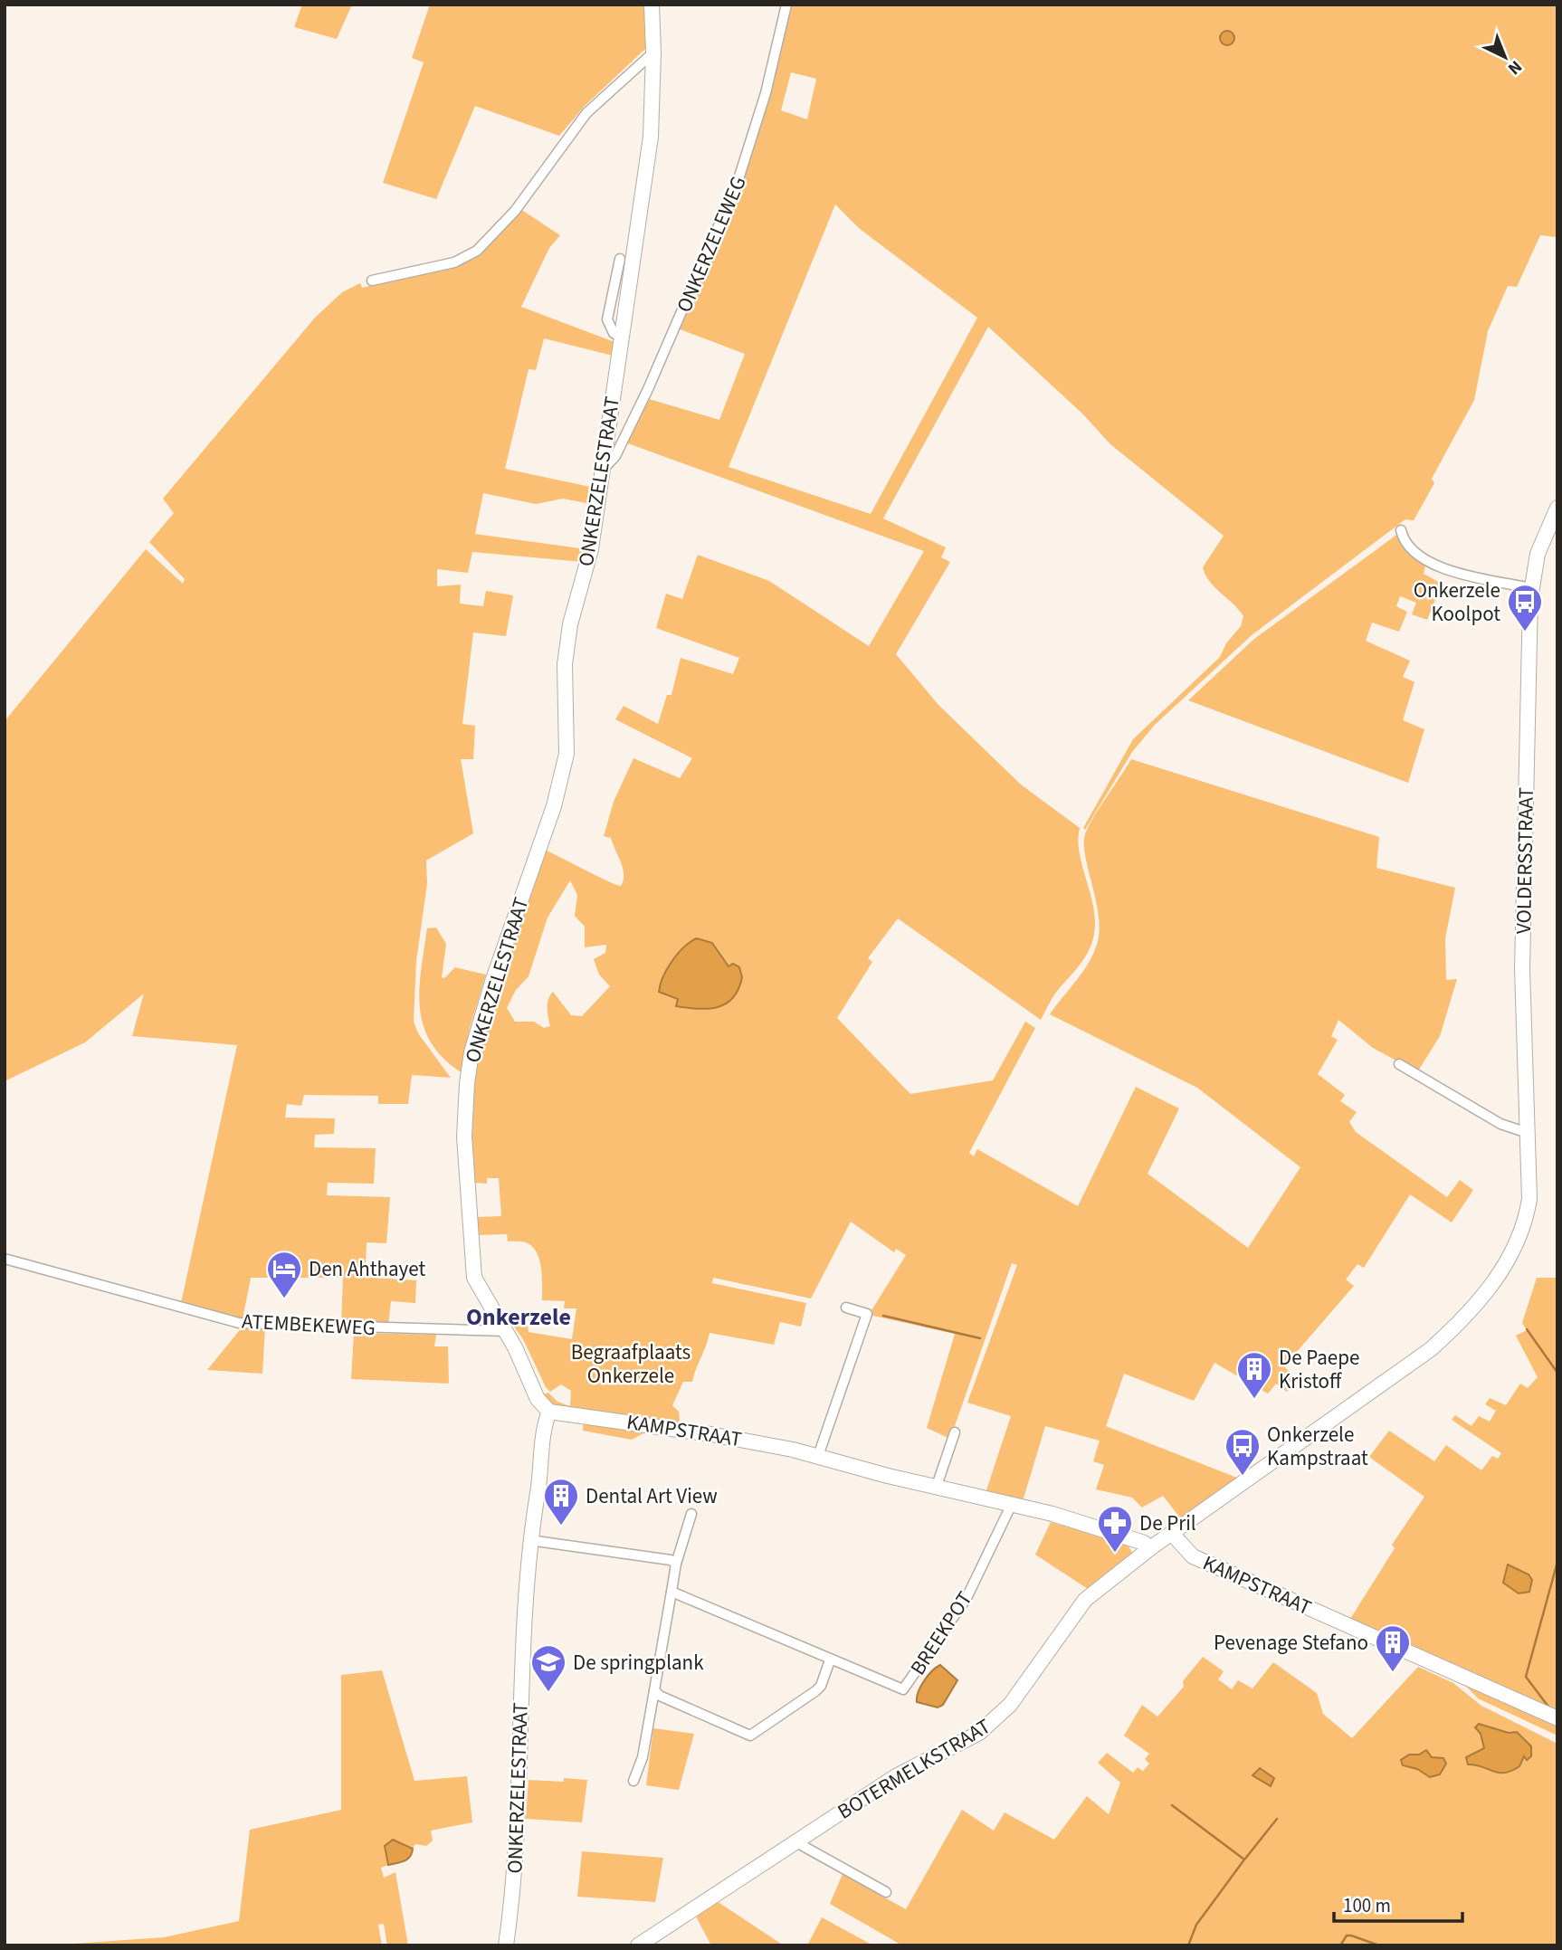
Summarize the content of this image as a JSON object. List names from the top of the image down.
{
  "streets": {
    "street": [
      "ONKERZELEWEG",
      "ONKERZELESTRAAT",
      "VOLDERSSTRAAT",
      "ATEMBEKEWEG",
      "KAMPSTRAAT",
      "BREEKPOT",
      "BOTERMELKSTRAAT"
    ]
  },
  "crossings": [
    ["ONKERZELEWEG", "ONKERZELESTRAAT"],
    ["ONKERZELESTRAAT", "ATEMBEKEWEG"],
    ["ONKERZELESTRAAT", "KAMPSTRAAT"],
    ["VOLDERSSTRAAT", "KAMPSTRAAT"],
    ["VOLDERSSTRAAT", "BOTERMELKSTRAAT"],
    ["KAMPSTRAAT", "BREEKPOT"],
    ["KAMPSTRAAT", "BOTERMELKSTRAAT"]
  ],
  "districts": ["Onkerzele"],
  "parks": ["Begraafplaats Onkerzele"],
  "places": {
    "bus stop": ["Onkerzele Koolpot", "Onkerzele Kampstraat"],
    "hotel": ["Den Ahthayet"],
    "building": ["De Paepe Kristoff", "Dental Art View", "Pevenage Stefano"],
    "pharmacy": ["De Pril"],
    "school or university": ["De springplank"]
  },
  "scale_bar": "100 m",
  "north": "bottom right"
}
